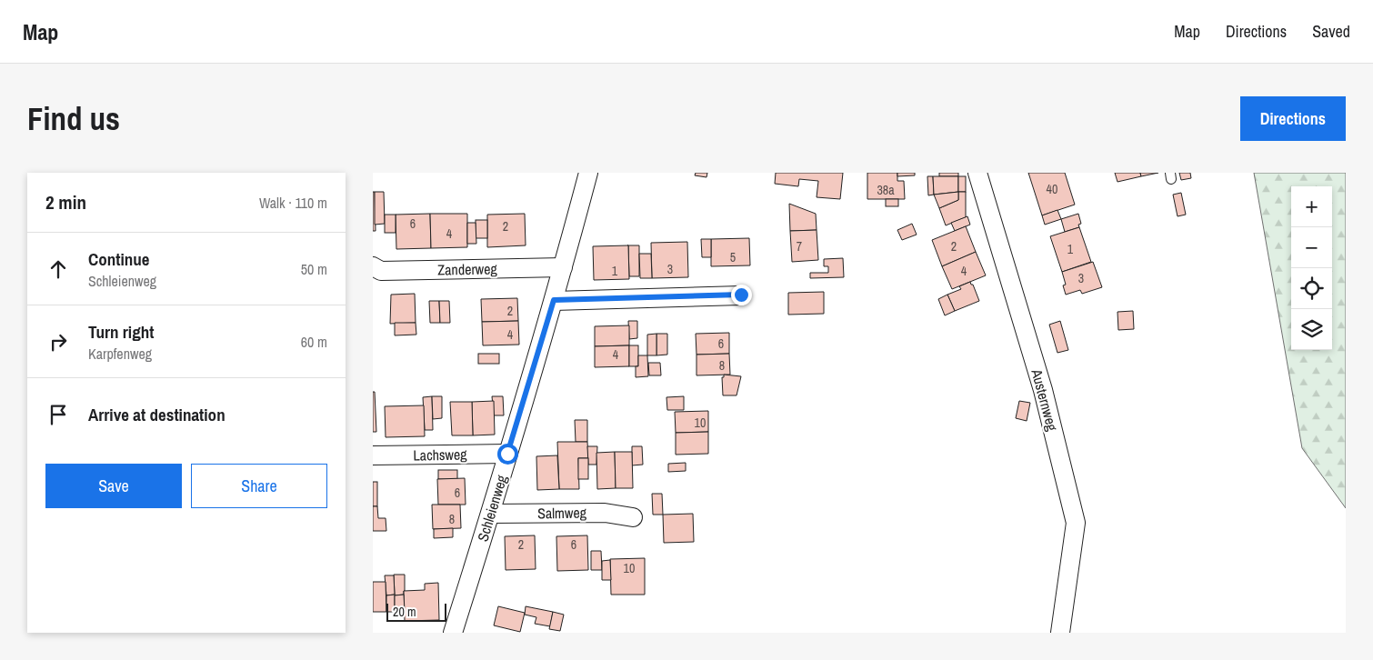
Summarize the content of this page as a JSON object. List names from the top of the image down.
{
  "streets": {
    "street": [
      "Zanderweg",
      "Austernweg",
      "Lachsweg",
      "Schleienweg",
      "Salmweg"
    ]
  },
  "crossings": [
    ["Zanderweg", "Schleienweg"],
    ["Lachsweg", "Schleienweg"],
    ["Schleienweg", "Salmweg"]
  ],
  "house_numbers": [
    "40",
    "38a",
    "6",
    "2",
    "4",
    "7",
    "2",
    "1",
    "5",
    "3",
    "1",
    "4",
    "3",
    "2",
    "4",
    "6",
    "4",
    "8",
    "10",
    "6",
    "8",
    "2",
    "6",
    "10"
  ],
  "scale_bar": "20 m",
  "page": {
    "header": "Map",
    "nav": ["Map", "Directions", "Saved"],
    "buttons": [
      "Directions",
      ["Save", "Share"]
    ],
    "title": "Find us",
    "heading": ["2 min", "Walk · 110 m"],
    "map_buttons": ["+", "−"],
    "list": [
      ["Continue", "Schleienweg", "50 m"],
      ["Turn right", "Karpfenweg", "60 m"],
      "Arrive at destination"
    ],
    "scale": "20 m"
  }
}
